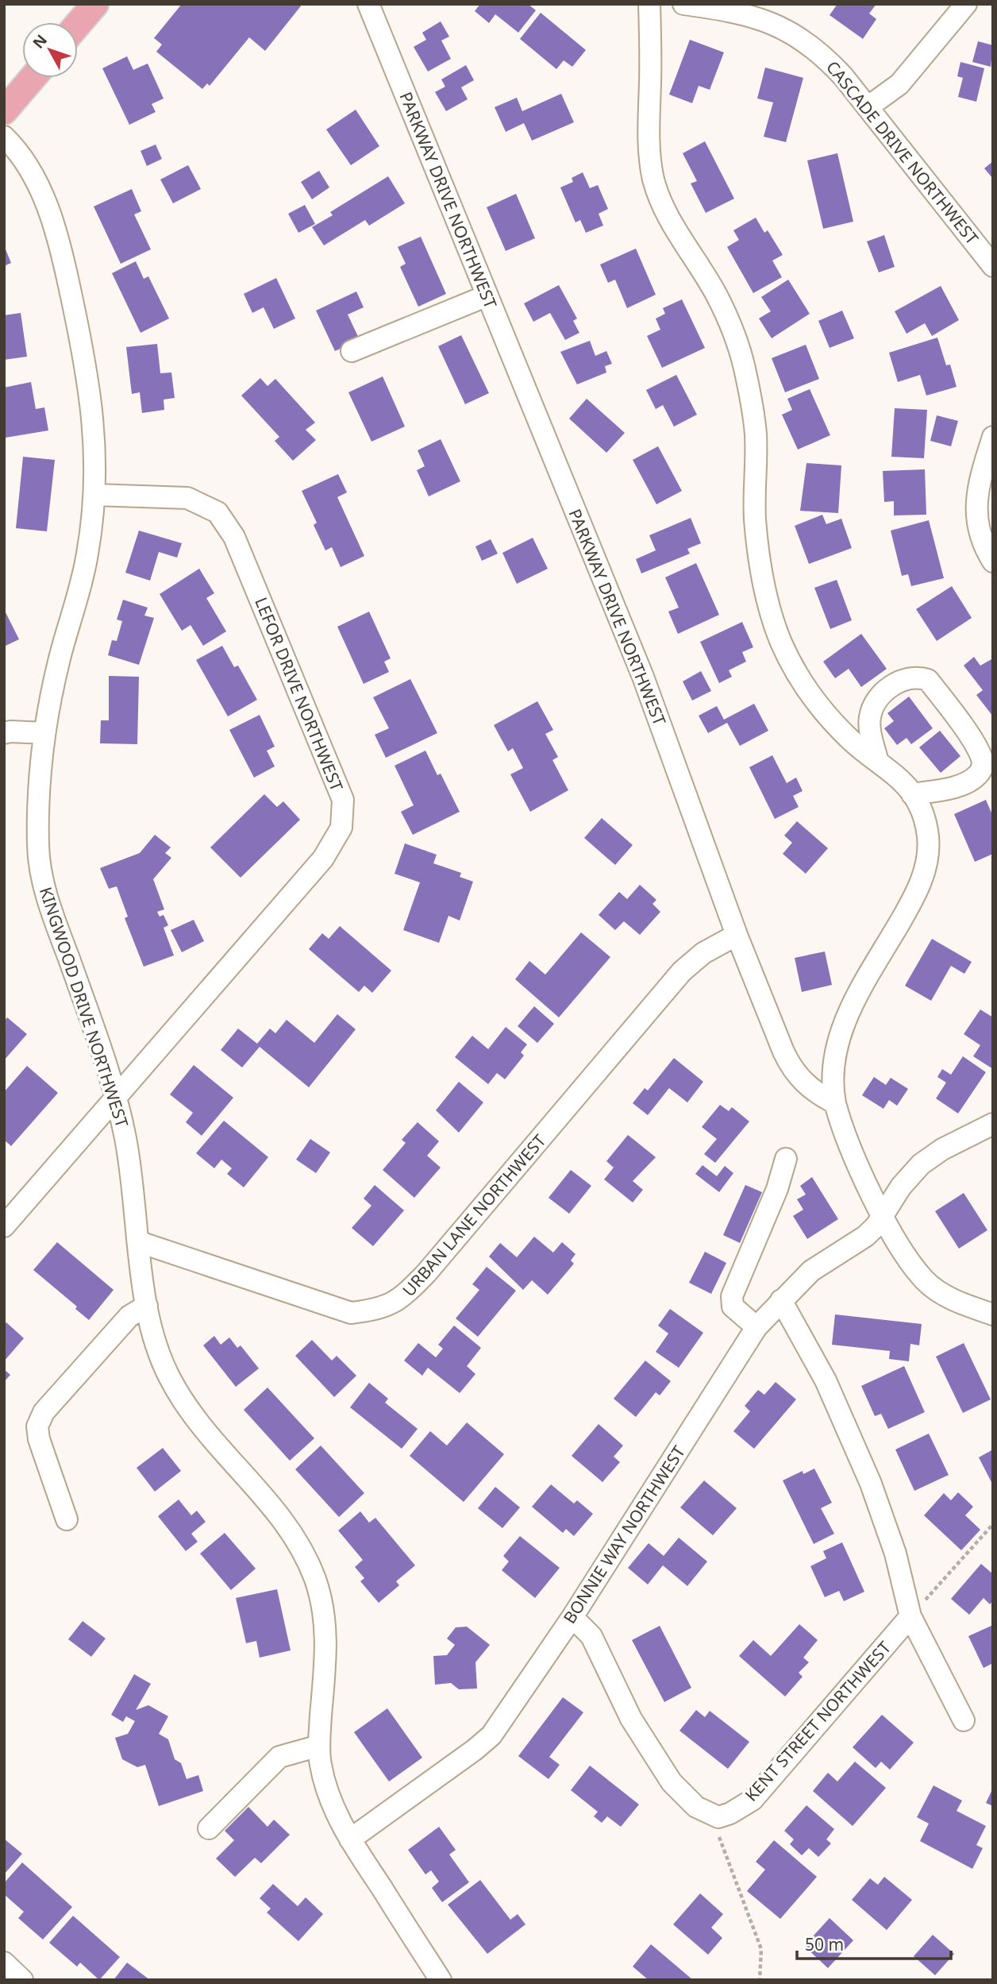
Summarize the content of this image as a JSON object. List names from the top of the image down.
{
  "streets": {
    "street": [
      "CASCADE DRIVE NORTHWEST",
      "PARKWAY DRIVE NORTHWEST",
      "LEFOR DRIVE NORTHWEST",
      "KINGWOOD DRIVE NORTHWEST",
      "URBAN LANE NORTHWEST",
      "BONNIE WAY NORTHWEST",
      "KENT STREET NORTHWEST"
    ]
  },
  "crossings": [
    ["PARKWAY DRIVE NORTHWEST", "URBAN LANE NORTHWEST"],
    ["LEFOR DRIVE NORTHWEST", "KINGWOOD DRIVE NORTHWEST"],
    ["KINGWOOD DRIVE NORTHWEST", "URBAN LANE NORTHWEST"],
    ["KINGWOOD DRIVE NORTHWEST", "BONNIE WAY NORTHWEST"]
  ],
  "scale_bar": "50 m",
  "north": "top left"
}
